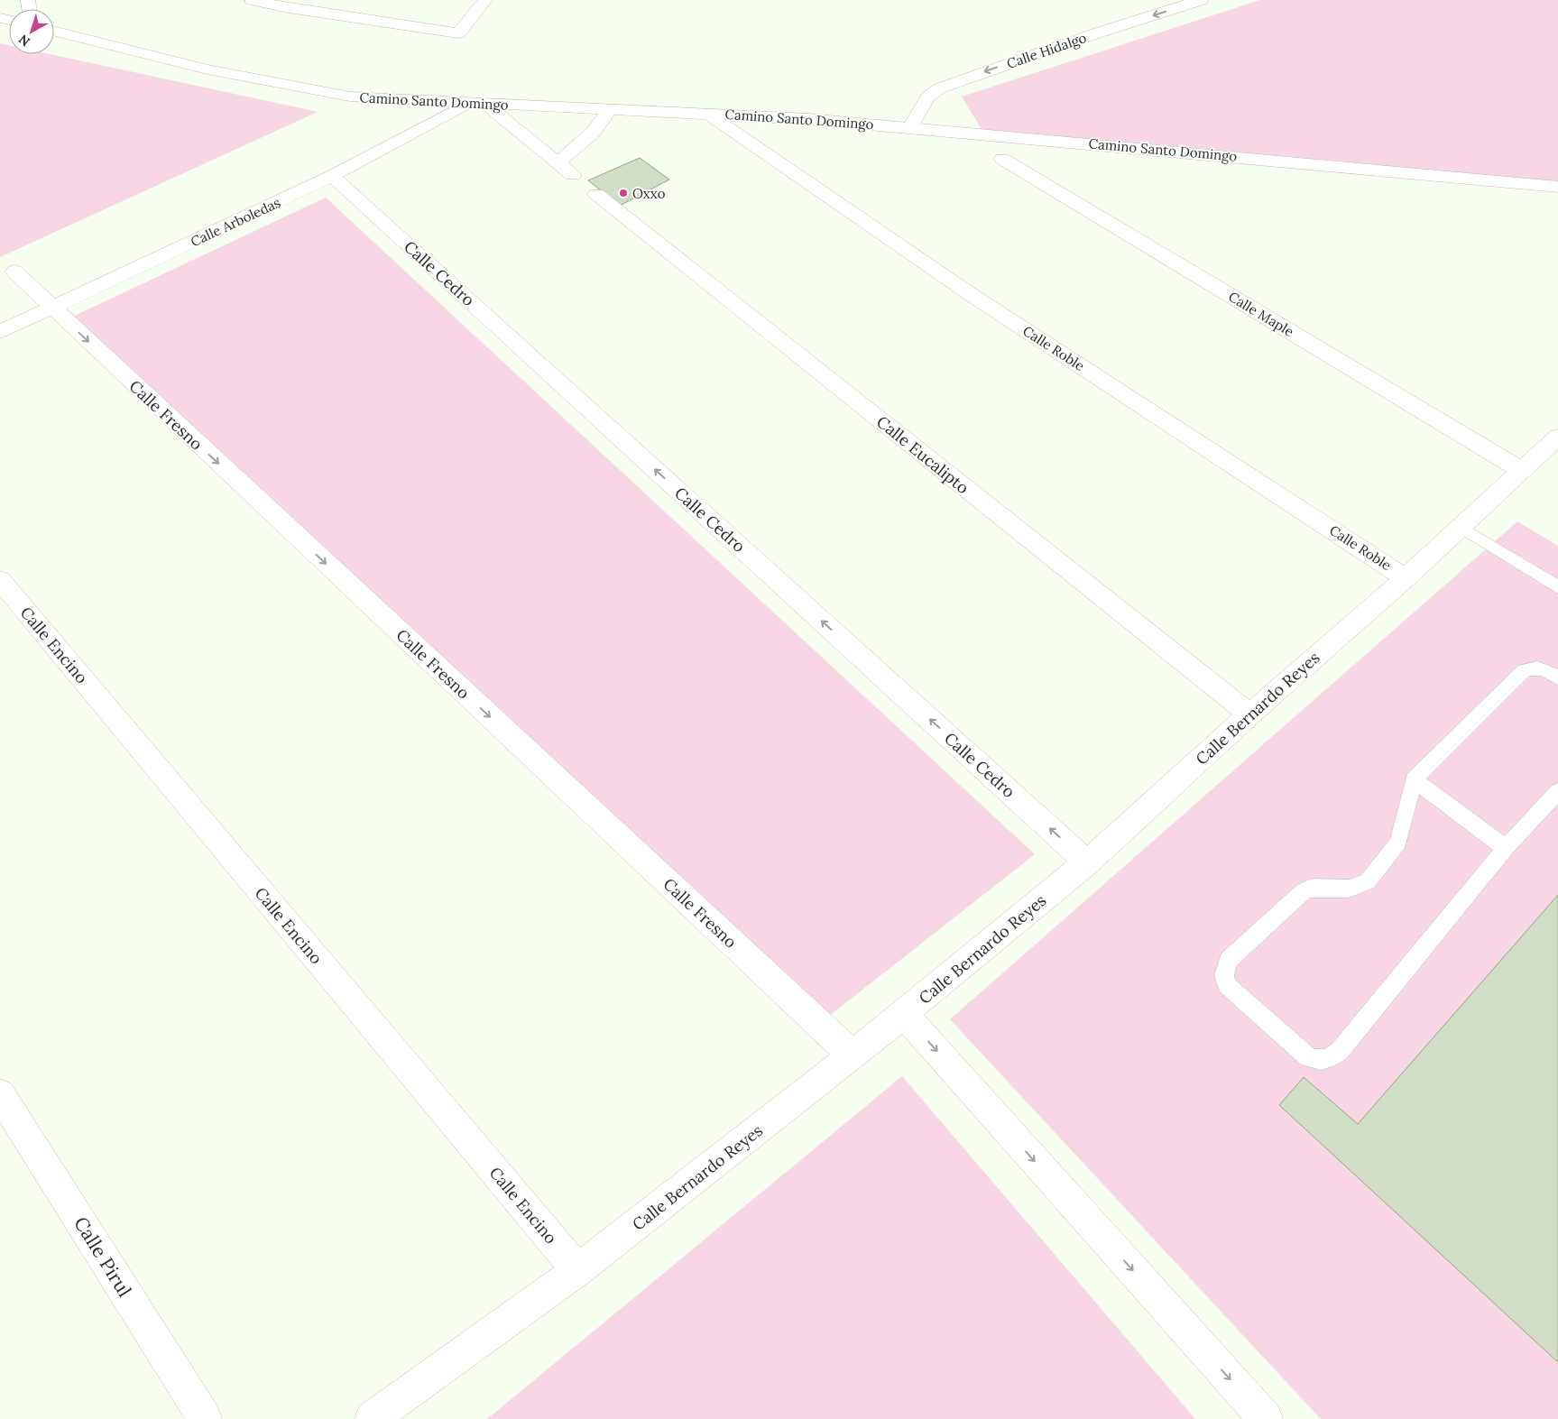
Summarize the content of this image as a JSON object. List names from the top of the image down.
{
  "streets": {
    "street": [
      "Calle Hidalgo",
      "Camino Santo Domingo",
      "Calle Arboledas",
      "Calle Cedro",
      "Calle Maple",
      "Calle Roble",
      "Calle Fresno",
      "Calle Eucalipto",
      "Calle Encino",
      "Calle Bernardo Reyes",
      "Calle Pirul"
    ]
  },
  "crossings": [
    ["Calle Hidalgo", "Camino Santo Domingo"],
    ["Camino Santo Domingo", "Calle Arboledas"],
    ["Camino Santo Domingo", "Calle Roble"],
    ["Calle Arboledas", "Calle Cedro"],
    ["Calle Arboledas", "Calle Fresno"],
    ["Calle Cedro", "Calle Bernardo Reyes"],
    ["Calle Maple", "Calle Bernardo Reyes"],
    ["Calle Roble", "Calle Bernardo Reyes"],
    ["Calle Fresno", "Calle Bernardo Reyes"],
    ["Calle Eucalipto", "Calle Bernardo Reyes"],
    ["Calle Encino", "Calle Bernardo Reyes"]
  ],
  "one_way": ["Calle Hidalgo", "Calle Cedro", "Calle Fresno"],
  "places": ["Oxxo"],
  "north": "bottom left"
}
